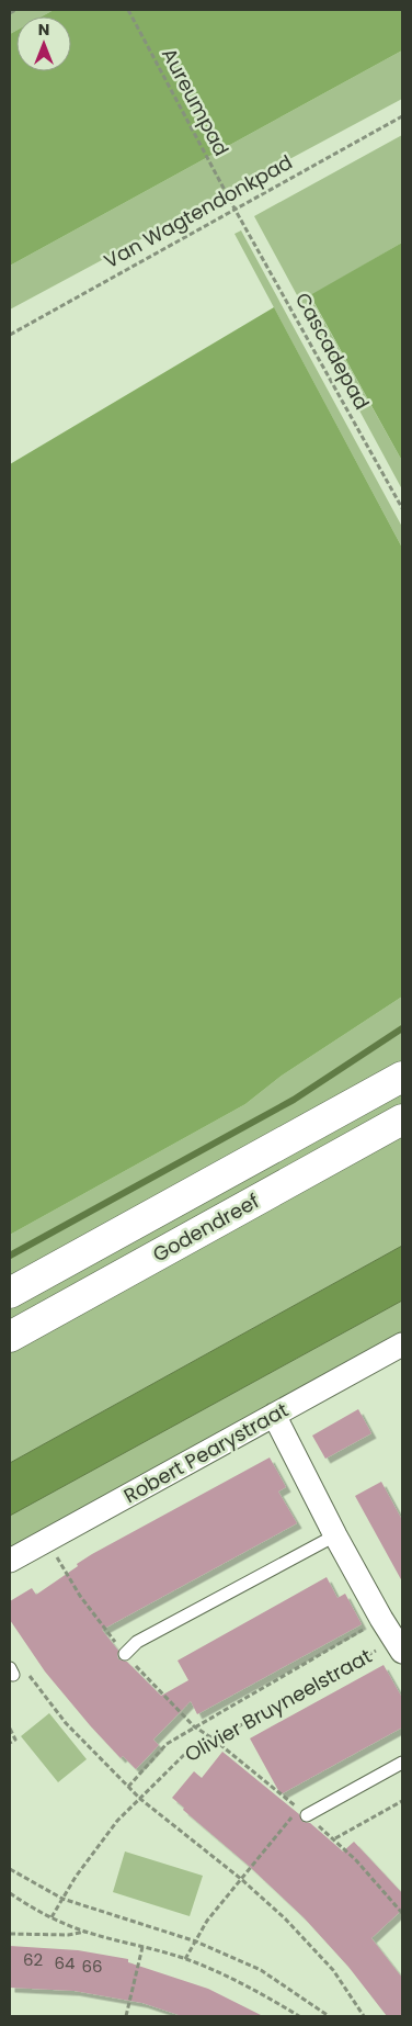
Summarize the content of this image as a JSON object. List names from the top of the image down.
{
  "streets": {
    "main road": ["Godendreef"],
    "street": ["Robert Pearystraat", "Olivier Bruyneelstraat"],
    "path": ["Aureumpad", "Van Wagtendonkpad", "Cascadepad"]
  },
  "crossings": [
    ["Aureumpad", "Van Wagtendonkpad"],
    ["Aureumpad", "Cascadepad"],
    ["Van Wagtendonkpad", "Cascadepad"],
    ["Robert Pearystraat", "Olivier Bruyneelstraat"]
  ],
  "house_numbers": ["62", "64", "66"],
  "north": "top"
}
